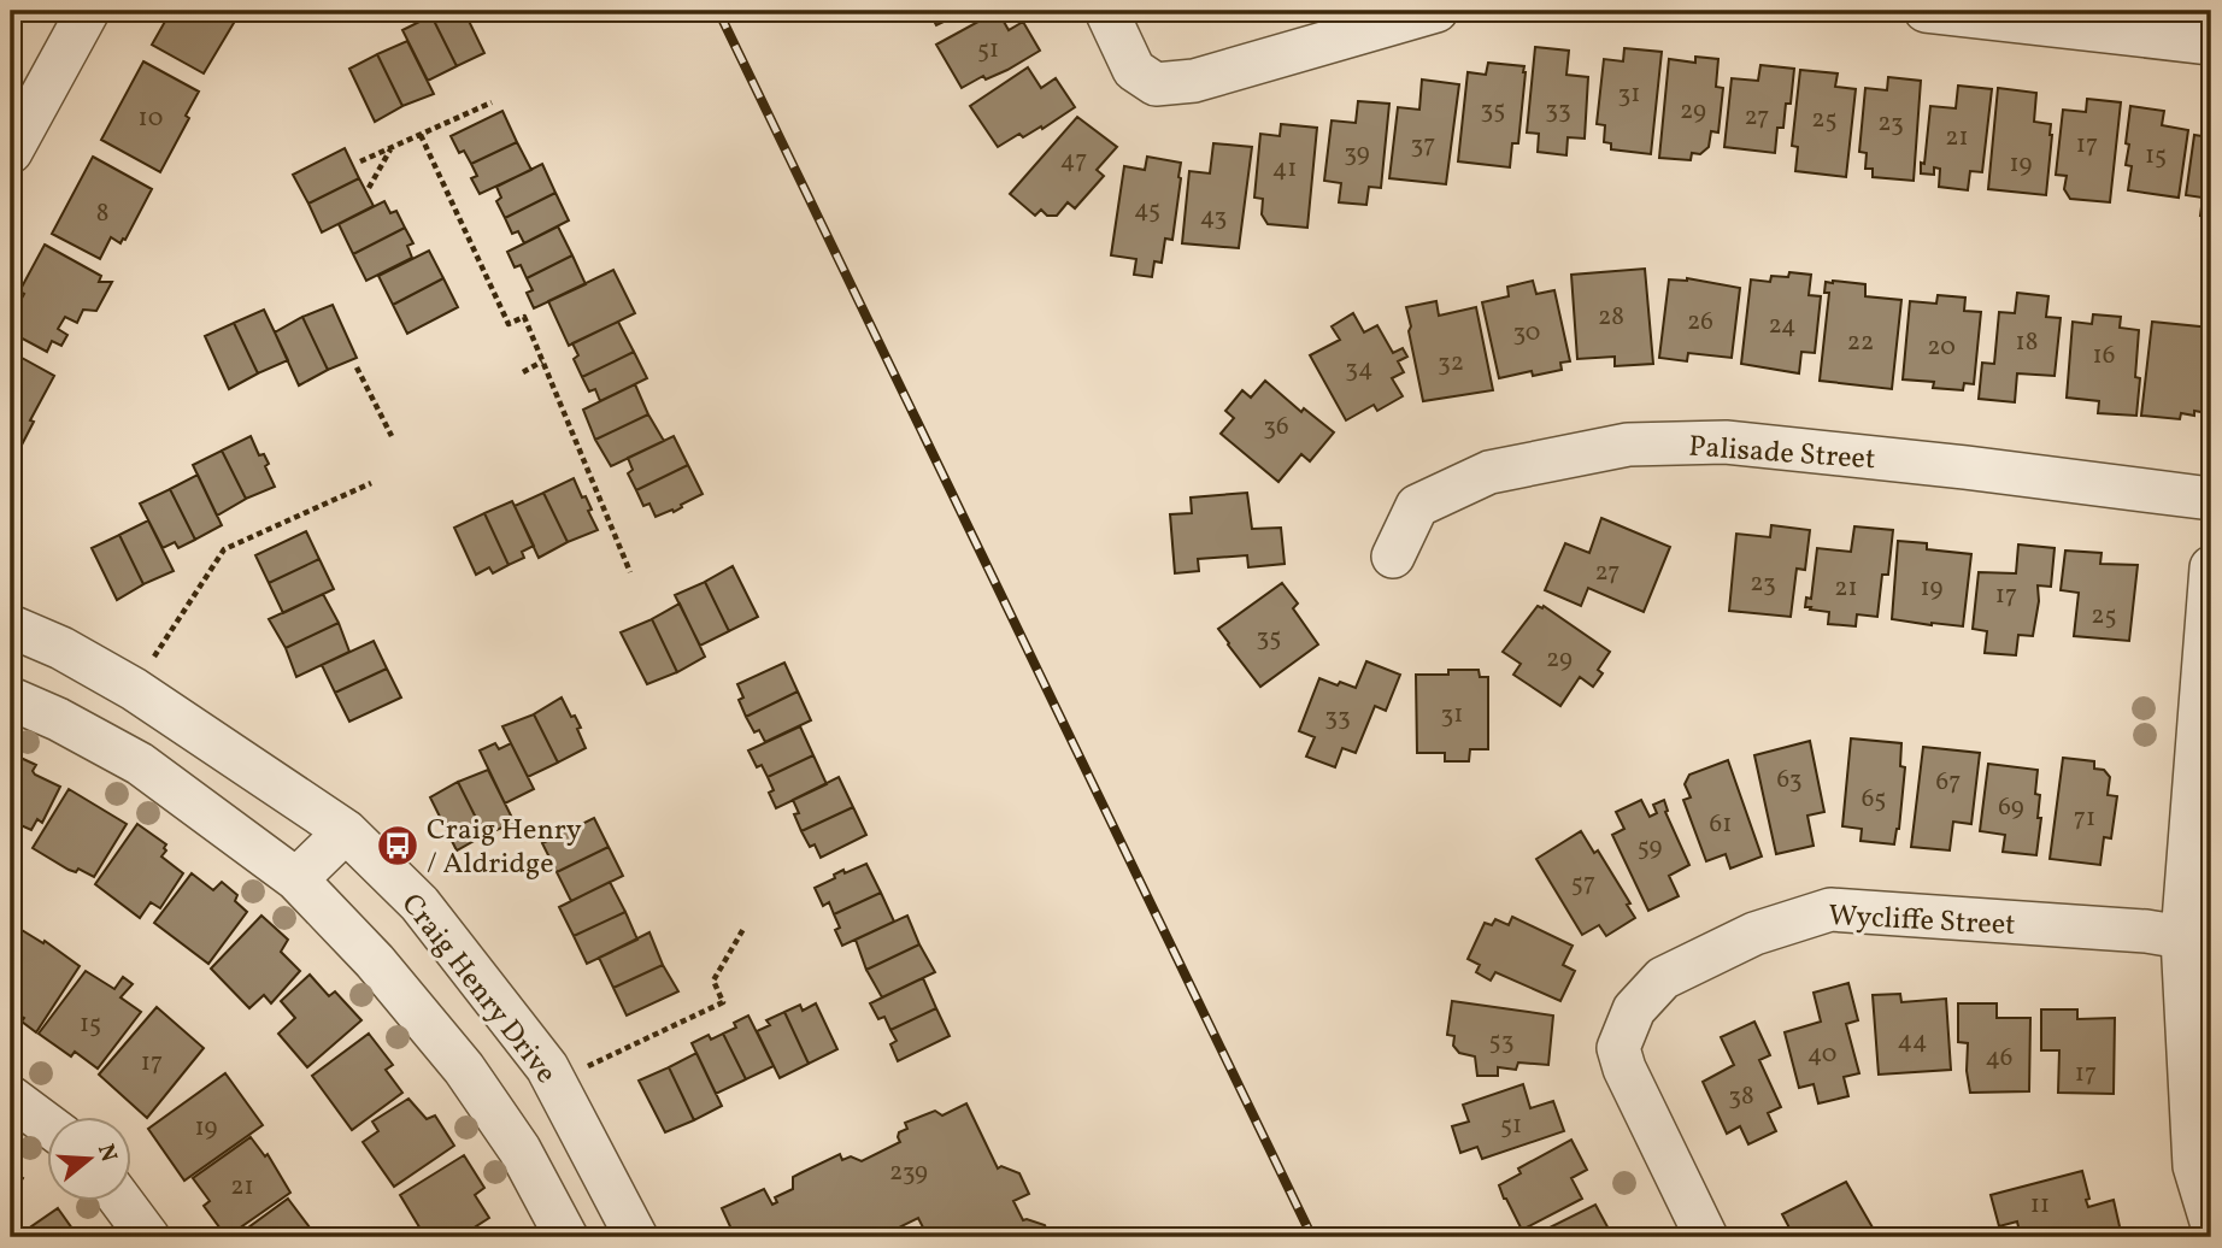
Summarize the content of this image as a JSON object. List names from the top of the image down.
{
  "streets": {
    "street": ["Palisade Street", "Wycliffe Street", "Craig Henry Drive"]
  },
  "places": {
    "bus stop": ["Craig Henry / Aldridge"]
  },
  "house_numbers": [
    "51",
    "31",
    "35",
    "33",
    "29",
    "27",
    "10",
    "25",
    "23",
    "21",
    "37",
    "17",
    "39",
    "15",
    "47",
    "19",
    "41",
    "45",
    "8",
    "43",
    "28",
    "26",
    "24",
    "30",
    "22",
    "18",
    "20",
    "16",
    "32",
    "34",
    "36",
    "27",
    "23",
    "21",
    "19",
    "17",
    "25",
    "35",
    "29",
    "31",
    "33",
    "63",
    "67",
    "65",
    "69",
    "71",
    "61",
    "59",
    "57",
    "15",
    "53",
    "44",
    "40",
    "46",
    "17",
    "17",
    "38",
    "51",
    "19",
    "239",
    "21",
    "11"
  ],
  "north": "right"
}
